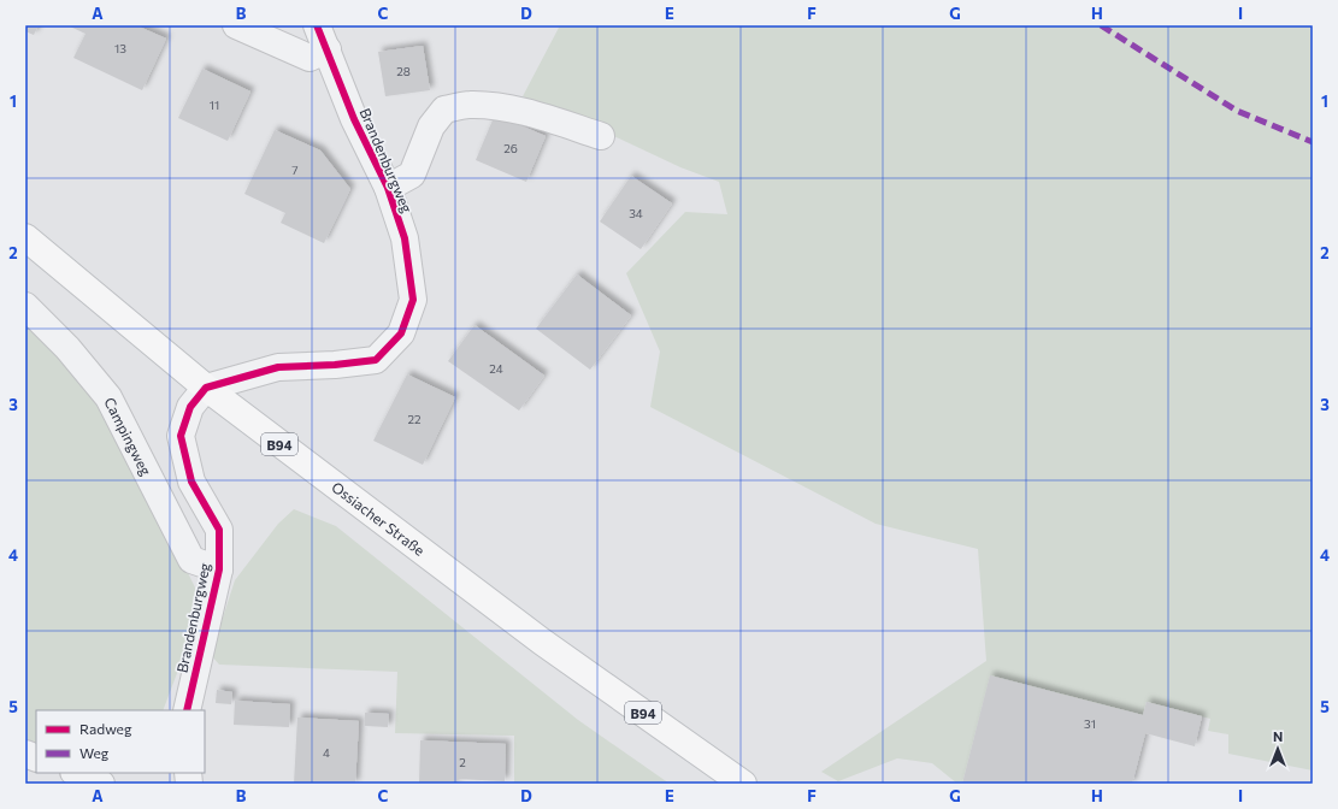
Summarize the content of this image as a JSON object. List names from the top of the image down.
{
  "streets": {
    "main road": ["B94", "Ossiacher Straße"],
    "street": ["Brandenburgweg", "Campingweg"]
  },
  "crossings": [
    ["Brandenburgweg", "Campingweg"],
    ["Brandenburgweg", "Ossiacher Straße"]
  ],
  "house_numbers": [
    "13",
    "28",
    "11",
    "26",
    "7",
    "34",
    "24",
    "22",
    "31",
    "4",
    "2"
  ],
  "legend": ["Radweg", "Weg"],
  "north": "top",
  "grid": {
    "columns": [
      "A",
      "B",
      "C",
      "D",
      "E",
      "F",
      "G",
      "H",
      "I"
    ],
    "rows": [
      "1",
      "2",
      "3",
      "4",
      "5"
    ]
  }
}
